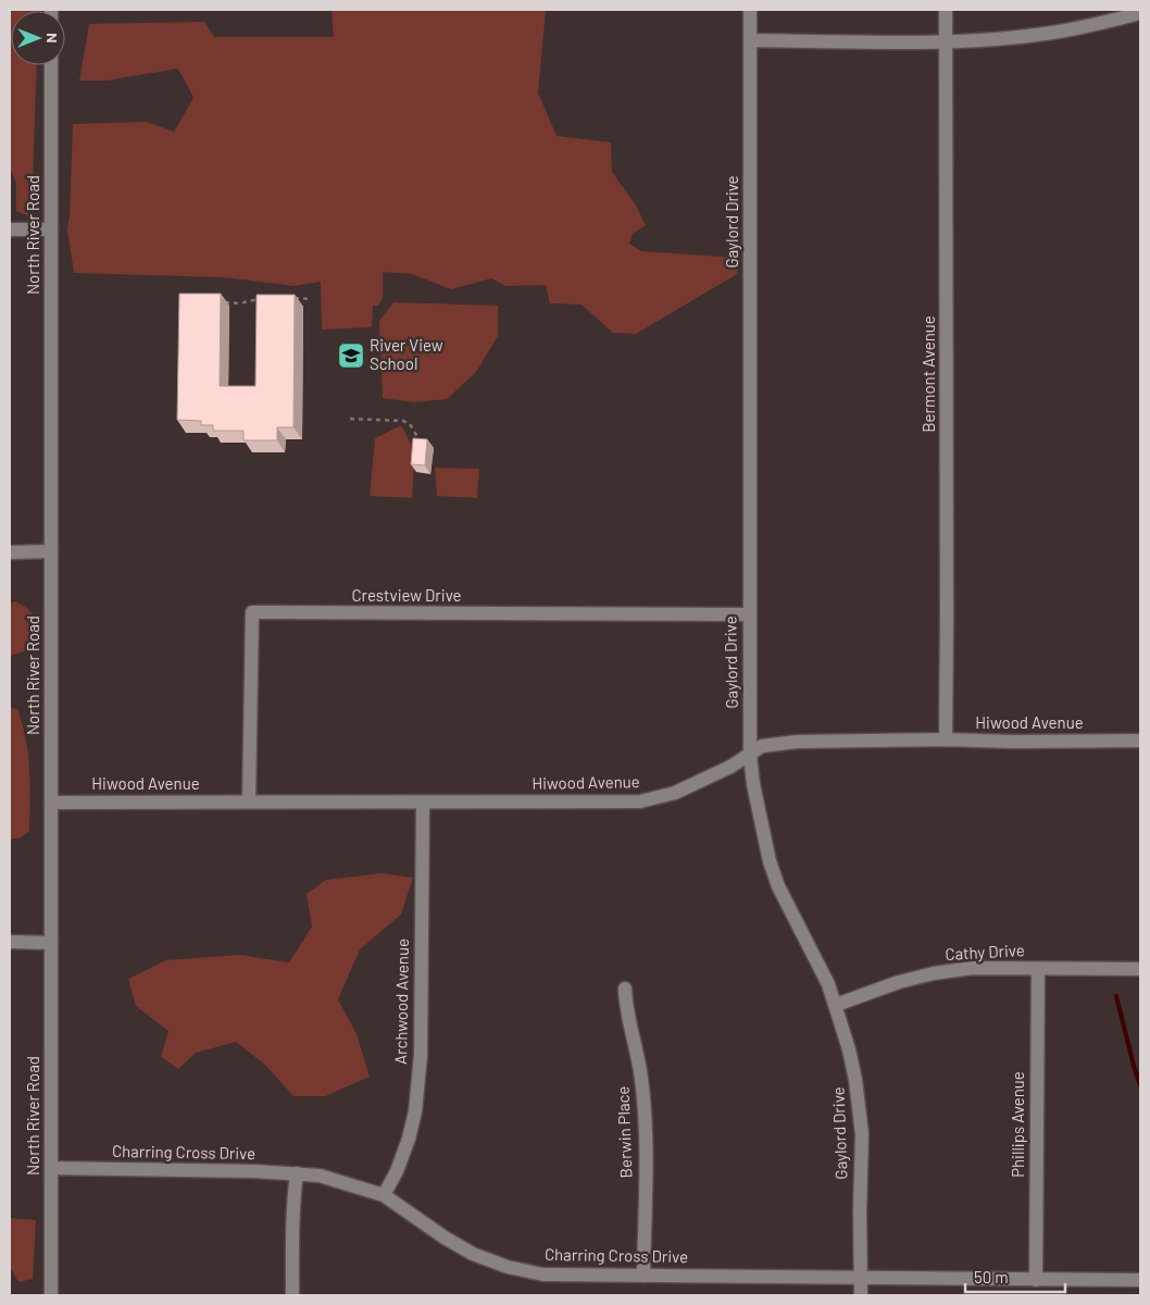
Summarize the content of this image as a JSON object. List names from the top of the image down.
{
  "streets": {
    "street": [
      "Gaylord Drive",
      "North River Road",
      "Bermont Avenue",
      "Crestview Drive",
      "Hiwood Avenue",
      "Cathy Drive",
      "Archwood Avenue",
      "Phillips Avenue",
      "Berwin Place",
      "Charring Cross Drive"
    ]
  },
  "crossings": [
    ["Gaylord Drive", "Crestview Drive"],
    ["Gaylord Drive", "Hiwood Avenue"],
    ["Gaylord Drive", "Cathy Drive"],
    ["Gaylord Drive", "Charring Cross Drive"],
    ["North River Road", "Hiwood Avenue"],
    ["North River Road", "Charring Cross Drive"],
    ["Bermont Avenue", "Hiwood Avenue"],
    ["Crestview Drive", "Hiwood Avenue"],
    ["Hiwood Avenue", "Archwood Avenue"],
    ["Cathy Drive", "Phillips Avenue"],
    ["Archwood Avenue", "Charring Cross Drive"],
    ["Phillips Avenue", "Charring Cross Drive"],
    ["Berwin Place", "Charring Cross Drive"]
  ],
  "places": {
    "school or university": ["River View School"]
  },
  "scale_bar": "50 m",
  "north": "right"
}
